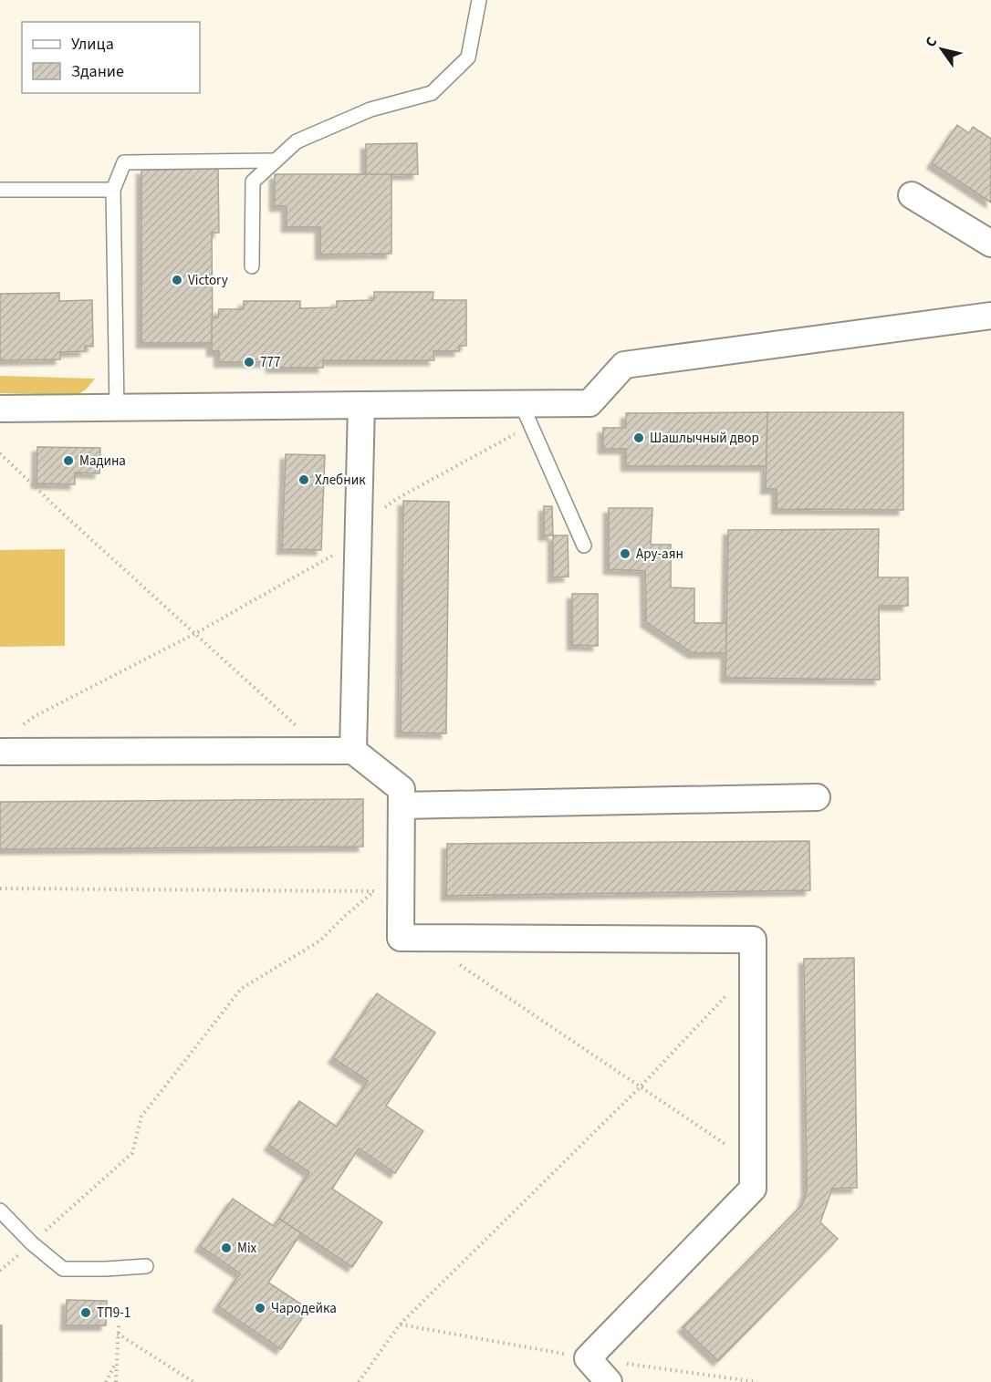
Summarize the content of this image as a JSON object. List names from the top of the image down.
{
  "places": [
    "Victory",
    "777",
    "Шашлычный двор",
    "Мадина",
    "Хлебник",
    "Ару-аян",
    "Mix",
    "Чародейка",
    "ТП9-1"
  ],
  "legend": ["Улица", "Здание"],
  "north": "top left"
}
